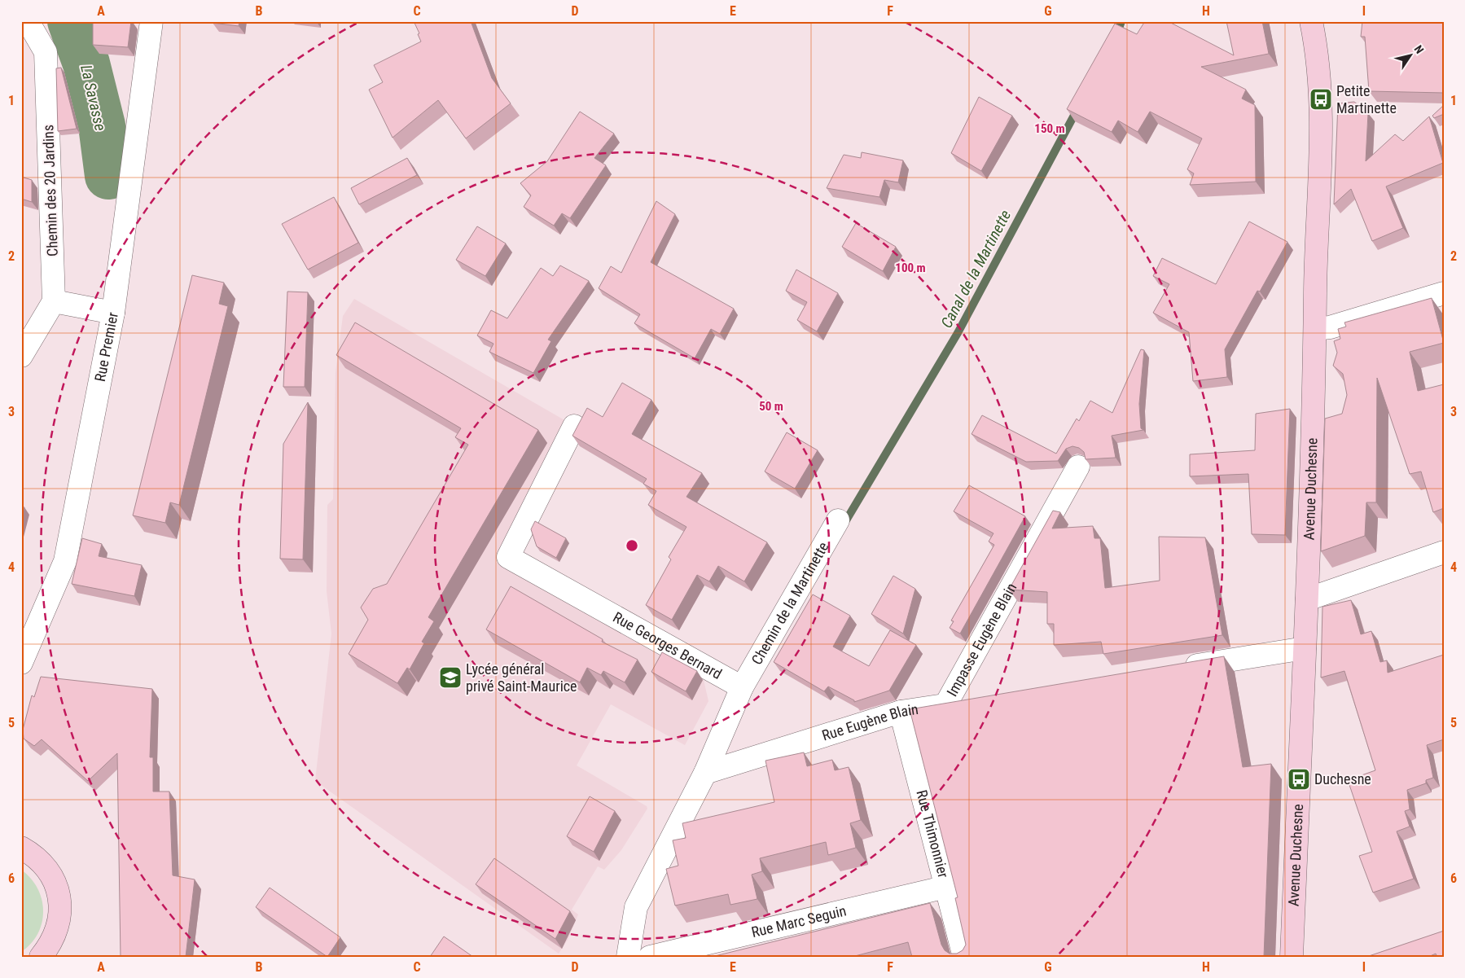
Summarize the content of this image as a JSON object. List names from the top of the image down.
{
  "streets": {
    "main road": ["Avenue Duchesne"],
    "street": [
      "Chemin des 20 Jardins",
      "Rue Premier",
      "Chemin de la Martinette",
      "Impasse Eugène Blain",
      "Rue Georges Bernard",
      "Rue Eugène Blain",
      "Rue Thimonnier",
      "Rue Marc Seguin"
    ]
  },
  "crossings": [
    ["Chemin de la Martinette", "Rue Georges Bernard"],
    ["Impasse Eugène Blain", "Rue Eugène Blain"],
    ["Rue Eugène Blain", "Rue Thimonnier"],
    ["Rue Thimonnier", "Rue Marc Seguin"]
  ],
  "water": ["La Savasse", "Canal de la Martinette"],
  "places": {
    "bus stop": ["Petite Martinette", "Duchesne"],
    "school or university": ["Lycée général privé Saint-Maurice"]
  },
  "north": "top right",
  "grid": {
    "columns": [
      "A",
      "B",
      "C",
      "D",
      "E",
      "F",
      "G",
      "H",
      "I"
    ],
    "rows": [
      "1",
      "2",
      "3",
      "4",
      "5",
      "6"
    ]
  },
  "rings": ["150 m", "100 m", "50 m"]
}
